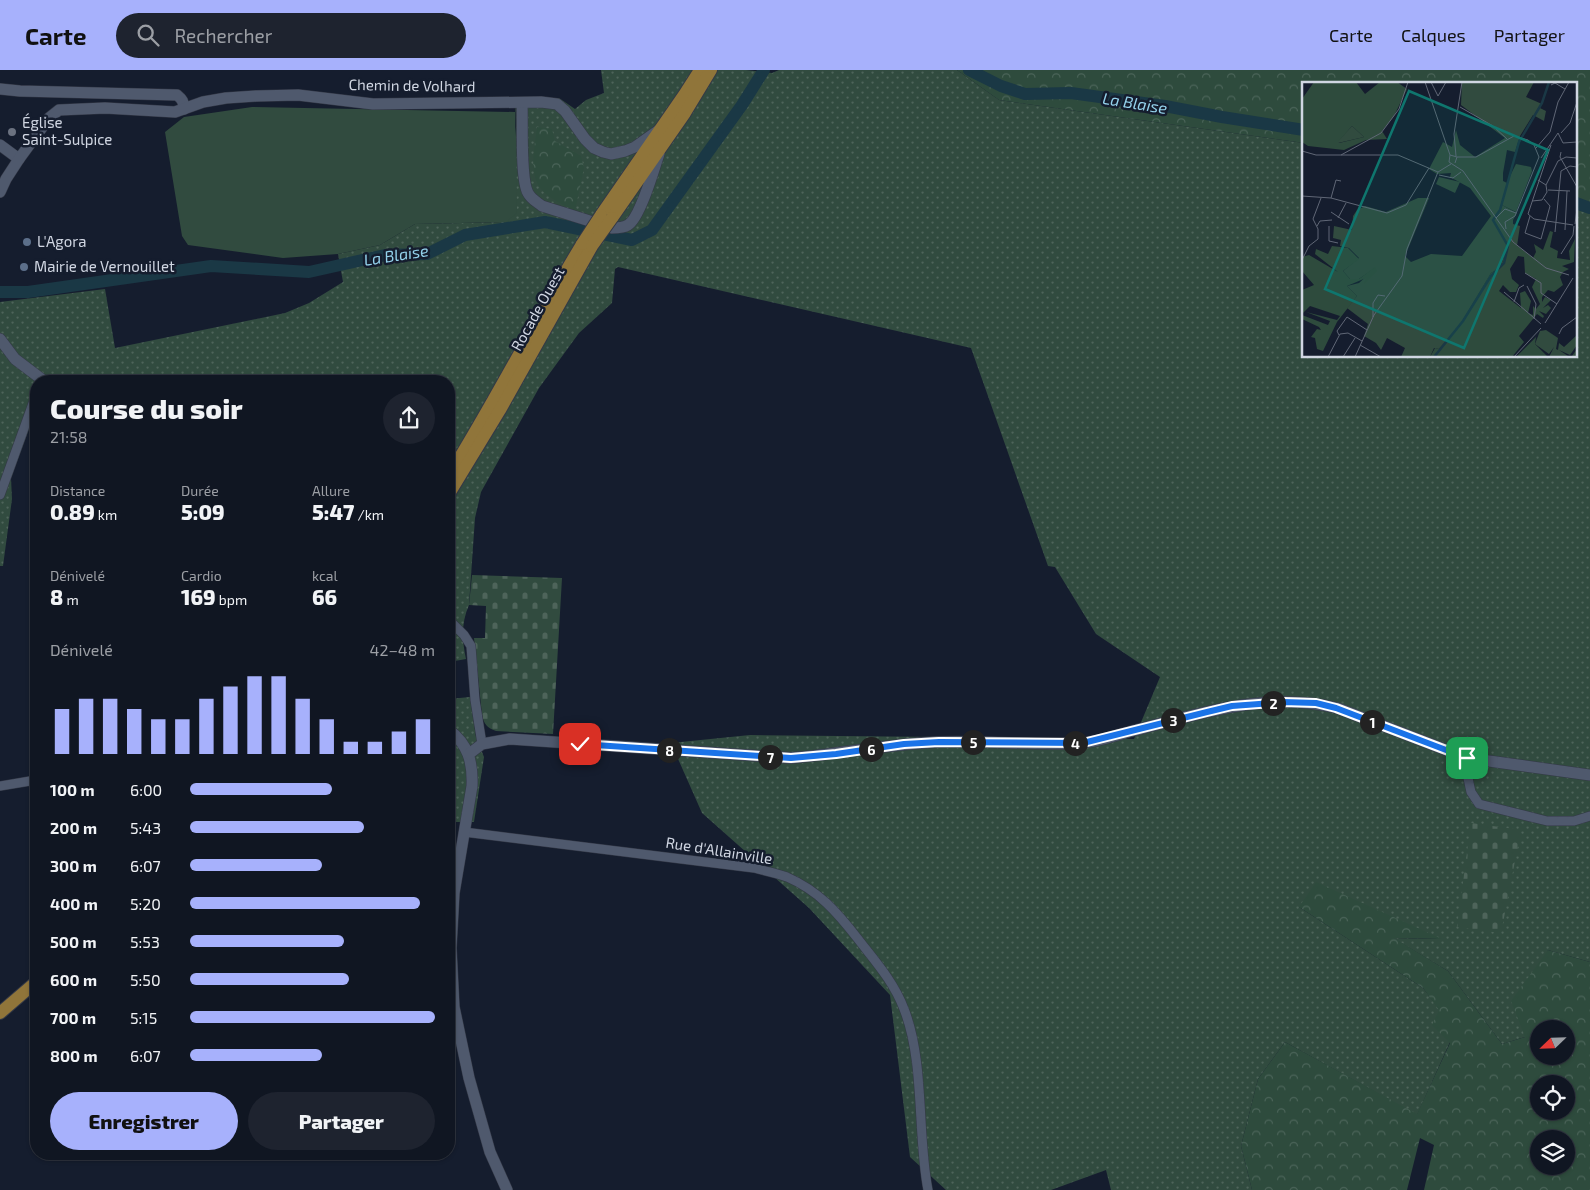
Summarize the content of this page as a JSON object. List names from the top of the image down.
{
  "streets": {
    "main road": ["Rocade Ouest"],
    "street": ["Chemin de Volhard", "Rue d'Allainville"]
  },
  "crossings": [
    ["Chemin de Volhard", "Rocade Ouest"]
  ],
  "water": ["La Blaise"],
  "places": ["Église Saint-Sulpice", "L'Agora", "Mairie de Vernouillet"],
  "north": "bottom left",
  "page": {
    "header": "Carte",
    "search": "Rechercher",
    "nav": ["Carte", "Calques", "Partager"],
    "heading": ["Course du soir", "21:58"],
    "stats": [
      ["Distance", "0.89 km"],
      ["Durée", "5:09"],
      ["Allure", "5:47 /km"],
      ["Dénivelé", "8 m"],
      ["Cardio", "169 bpm"],
      ["kcal", "66"]
    ],
    "chart": ["Dénivelé", "42–48 m"],
    "pins": [
      "2",
      "3",
      "1",
      "5",
      "4",
      "6",
      "8",
      "7"
    ],
    "list": [
      {
        "name": "100 m",
        "note": "6:00"
      },
      {
        "name": "200 m",
        "note": "5:43"
      },
      {
        "name": "300 m",
        "note": "6:07"
      },
      {
        "name": "400 m",
        "note": "5:20"
      },
      {
        "name": "500 m",
        "note": "5:53"
      },
      {
        "name": "600 m",
        "note": "5:50"
      },
      {
        "name": "700 m",
        "note": "5:15"
      },
      {
        "name": "800 m",
        "note": "6:07"
      }
    ],
    "buttons": ["Enregistrer", "Partager"]
  }
}
